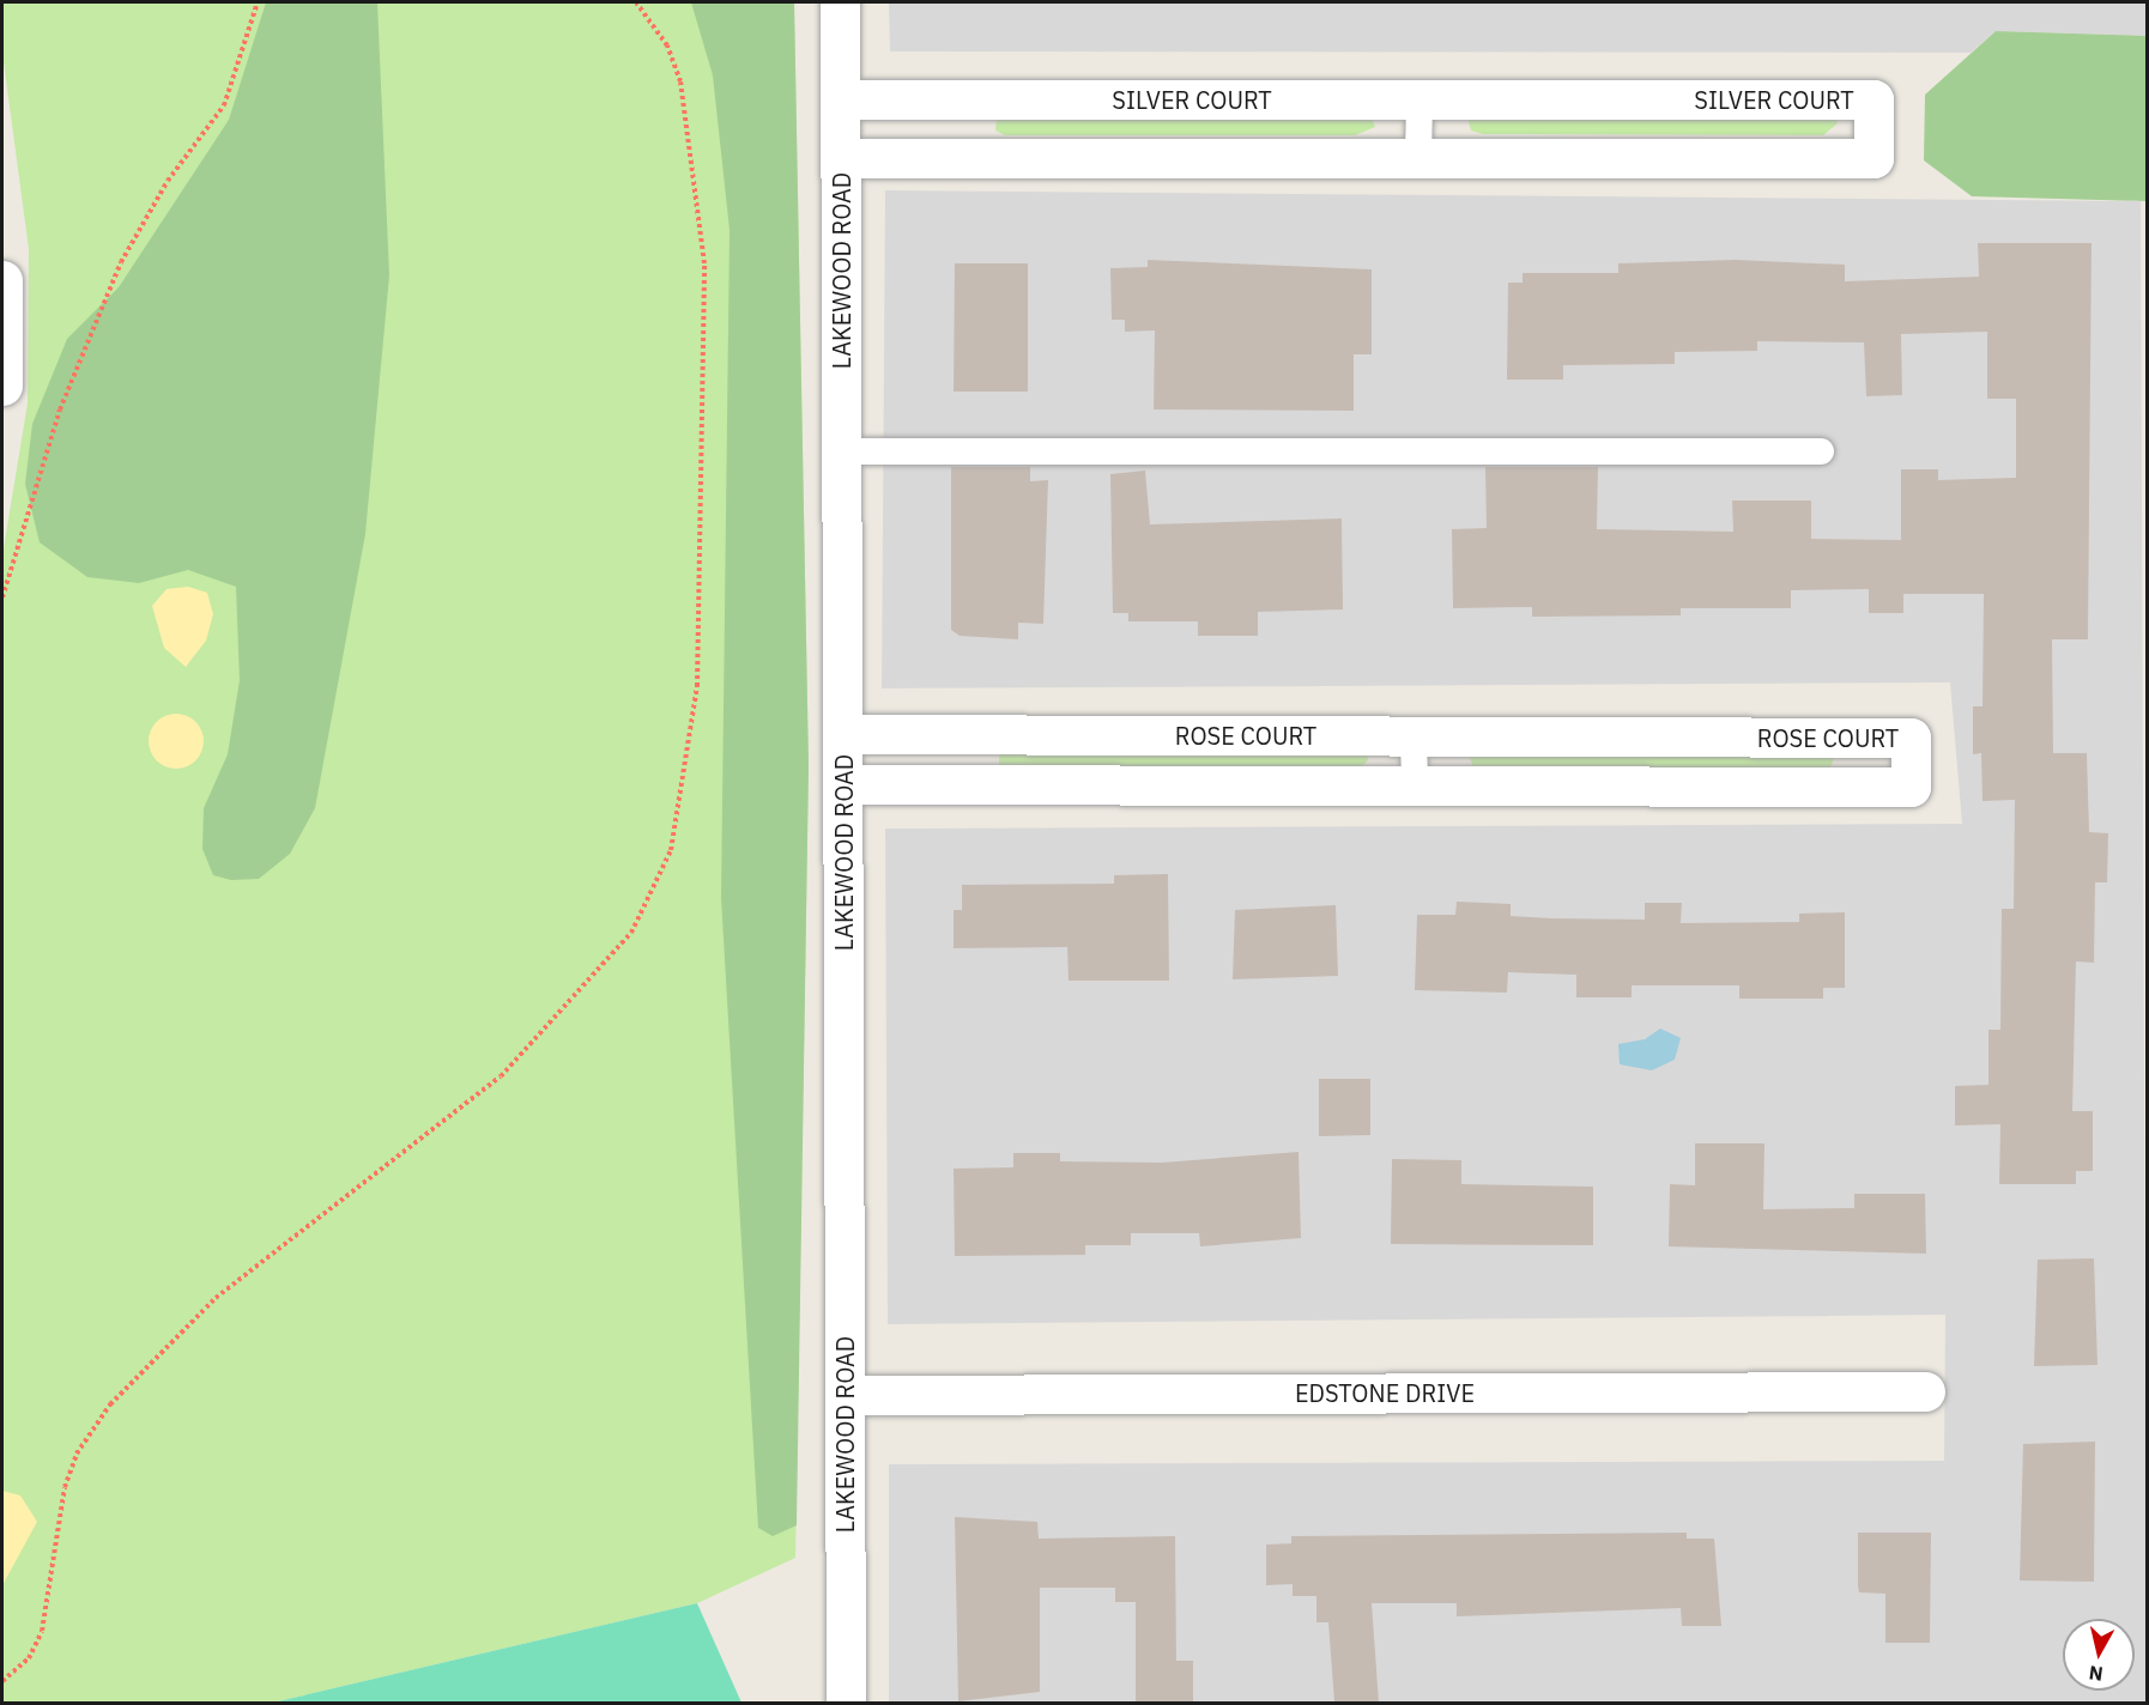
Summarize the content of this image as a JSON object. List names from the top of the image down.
{
  "streets": {
    "street": [
      "SILVER COURT",
      "LAKEWOOD ROAD",
      "ROSE COURT",
      "EDSTONE DRIVE"
    ]
  },
  "crossings": [
    ["SILVER COURT", "LAKEWOOD ROAD"],
    ["LAKEWOOD ROAD", "ROSE COURT"],
    ["LAKEWOOD ROAD", "EDSTONE DRIVE"]
  ],
  "north": "bottom"
}
